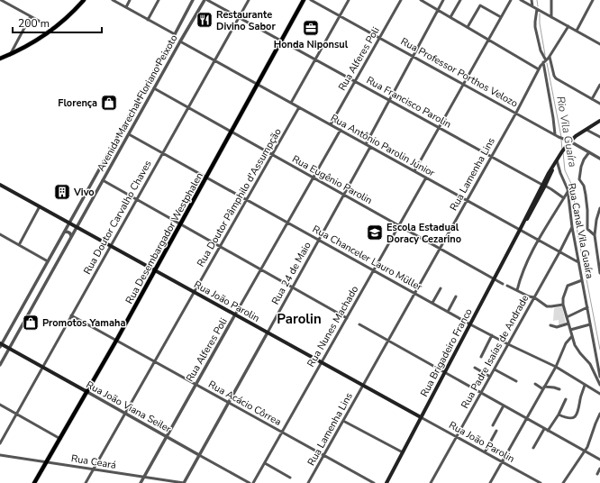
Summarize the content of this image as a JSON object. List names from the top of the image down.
{
  "streets": {
    "main road": [
      "Rua Desembargador Westphalen",
      "Rua João Parolin",
      "Rua Brigadeiro Franco",
      "Rua João Viana Seiler"
    ],
    "street": [
      "Rua Alferes Poli",
      "Rua Professor Porthos Velozo",
      "Rua Francisco Parolin",
      "Avenida Marechal Floriano Peixoto",
      "Rua Antônio Parolin Júnior",
      "Rua Lamenha Lins",
      "Rua Eugênio Parolin",
      "Rua Doutor Pâmphilo d'Assumpção",
      "Rua Doutor Carvalho Chaves",
      "Rua Canal Vila Guaíra",
      "Rua Chanceler Lauro Müller",
      "Rua 24 de Maio",
      "Rua Nunes Machado",
      "Rua Padre Isaías de Andrade",
      "Rua Acácio Côrrea",
      "Rua Ceará"
    ]
  },
  "crossings": [
    ["Rua Alferes Poli", "Rua Professor Porthos Velozo"],
    ["Rua Alferes Poli", "Rua Francisco Parolin"],
    ["Rua Alferes Poli", "Rua Antônio Parolin Júnior"],
    ["Rua Alferes Poli", "Rua Eugênio Parolin"],
    ["Rua Alferes Poli", "Rua Chanceler Lauro Müller"],
    ["Rua Alferes Poli", "Rua João Parolin"],
    ["Rua Alferes Poli", "Rua Acácio Côrrea"],
    ["Rua Alferes Poli", "Rua João Viana Seiler"],
    ["Rua Alferes Poli", "Rua Ceará"],
    ["Rua Professor Porthos Velozo", "Rua Lamenha Lins"],
    ["Rua Professor Porthos Velozo", "Rua Canal Vila Guaíra"],
    ["Rua Professor Porthos Velozo", "Rua Brigadeiro Franco"],
    ["Rua Francisco Parolin", "Rua Lamenha Lins"],
    ["Rua Francisco Parolin", "Rua Doutor Carvalho Chaves"],
    ["Rua Francisco Parolin", "Rua Desembargador Westphalen"],
    ["Rua Francisco Parolin", "Rua Brigadeiro Franco"],
    ["Avenida Marechal Floriano Peixoto", "Rua Antônio Parolin Júnior"],
    ["Avenida Marechal Floriano Peixoto", "Rua Eugênio Parolin"],
    ["Avenida Marechal Floriano Peixoto", "Rua Chanceler Lauro Müller"],
    ["Avenida Marechal Floriano Peixoto", "Rua João Parolin"],
    ["Avenida Marechal Floriano Peixoto", "Rua João Viana Seiler"],
    ["Rua Antônio Parolin Júnior", "Rua Lamenha Lins"],
    ["Rua Antônio Parolin Júnior", "Rua Doutor Pâmphilo d'Assumpção"],
    ["Rua Antônio Parolin Júnior", "Rua Doutor Carvalho Chaves"],
    ["Rua Antônio Parolin Júnior", "Rua Canal Vila Guaíra"],
    ["Rua Antônio Parolin Júnior", "Rua Desembargador Westphalen"],
    ["Rua Antônio Parolin Júnior", "Rua 24 de Maio"],
    ["Rua Antônio Parolin Júnior", "Rua Nunes Machado"],
    ["Rua Antônio Parolin Júnior", "Rua Padre Isaías de Andrade"],
    ["Rua Antônio Parolin Júnior", "Rua Brigadeiro Franco"],
    ["Rua Lamenha Lins", "Rua Eugênio Parolin"],
    ["Rua Lamenha Lins", "Rua Chanceler Lauro Müller"],
    ["Rua Lamenha Lins", "Rua João Parolin"],
    ["Rua Lamenha Lins", "Rua Acácio Côrrea"],
    ["Rua Eugênio Parolin", "Rua Doutor Pâmphilo d'Assumpção"],
    ["Rua Eugênio Parolin", "Rua Doutor Carvalho Chaves"],
    ["Rua Eugênio Parolin", "Rua Desembargador Westphalen"],
    ["Rua Eugênio Parolin", "Rua 24 de Maio"],
    ["Rua Eugênio Parolin", "Rua Nunes Machado"],
    ["Rua Eugênio Parolin", "Rua Brigadeiro Franco"],
    ["Rua Doutor Pâmphilo d'Assumpção", "Rua Chanceler Lauro Müller"],
    ["Rua Doutor Pâmphilo d'Assumpção", "Rua João Parolin"],
    ["Rua Doutor Pâmphilo d'Assumpção", "Rua Acácio Côrrea"],
    ["Rua Doutor Pâmphilo d'Assumpção", "Rua João Viana Seiler"],
    ["Rua Doutor Carvalho Chaves", "Rua Chanceler Lauro Müller"],
    ["Rua Doutor Carvalho Chaves", "Rua João Parolin"],
    ["Rua Doutor Carvalho Chaves", "Rua Acácio Côrrea"],
    ["Rua Doutor Carvalho Chaves", "Rua João Viana Seiler"],
    ["Rua Canal Vila Guaíra", "Rua Padre Isaías de Andrade"],
    ["Rua Canal Vila Guaíra", "Rua Brigadeiro Franco"],
    ["Rua Desembargador Westphalen", "Rua Chanceler Lauro Müller"],
    ["Rua Desembargador Westphalen", "Rua João Parolin"],
    ["Rua Desembargador Westphalen", "Rua Acácio Côrrea"],
    ["Rua Desembargador Westphalen", "Rua João Viana Seiler"],
    ["Rua Desembargador Westphalen", "Rua Ceará"],
    ["Rua Chanceler Lauro Müller", "Rua 24 de Maio"],
    ["Rua Chanceler Lauro Müller", "Rua Nunes Machado"],
    ["Rua Chanceler Lauro Müller", "Rua Padre Isaías de Andrade"],
    ["Rua Chanceler Lauro Müller", "Rua Brigadeiro Franco"],
    ["Rua 24 de Maio", "Rua João Parolin"],
    ["Rua 24 de Maio", "Rua Acácio Côrrea"],
    ["Rua 24 de Maio", "Rua João Viana Seiler"],
    ["Rua 24 de Maio", "Rua Ceará"],
    ["Rua João Parolin", "Rua Nunes Machado"],
    ["Rua João Parolin", "Rua Padre Isaías de Andrade"],
    ["Rua João Parolin", "Rua Brigadeiro Franco"],
    ["Rua Nunes Machado", "Rua Acácio Côrrea"]
  ],
  "districts": ["Parolin"],
  "water": ["Rio Vila Guaíra"],
  "places": {
    "restaurant": ["Restaurante Divino Sabor"],
    "office": ["Honda Niponsul"],
    "shop": ["Florença", "Promotos Yamaha"],
    "building": ["Vivo"],
    "school or university": ["Escola Estadual Doracy Cezarino"]
  },
  "scale_bar": "200 m"
}
